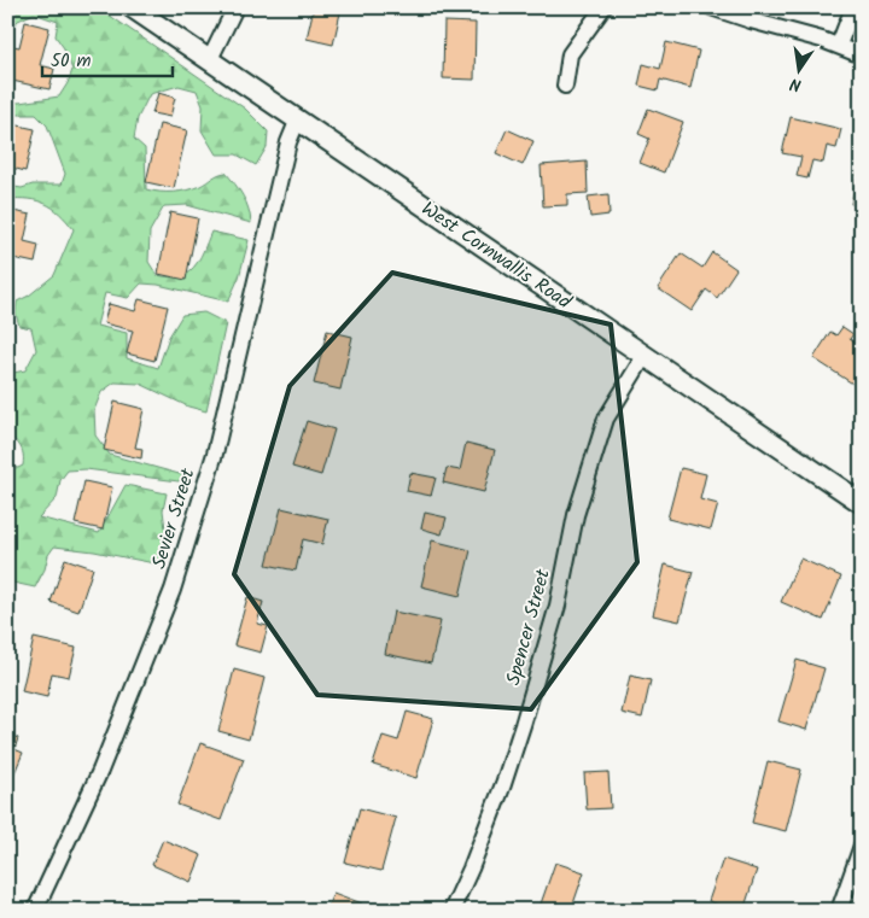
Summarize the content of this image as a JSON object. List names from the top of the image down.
{
  "streets": {
    "street": ["West Cornwallis Road", "Sevier Street", "Spencer Street"]
  },
  "crossings": [
    ["West Cornwallis Road", "Sevier Street"],
    ["West Cornwallis Road", "Spencer Street"]
  ],
  "scale_bar": "50 m",
  "north": "bottom"
}
